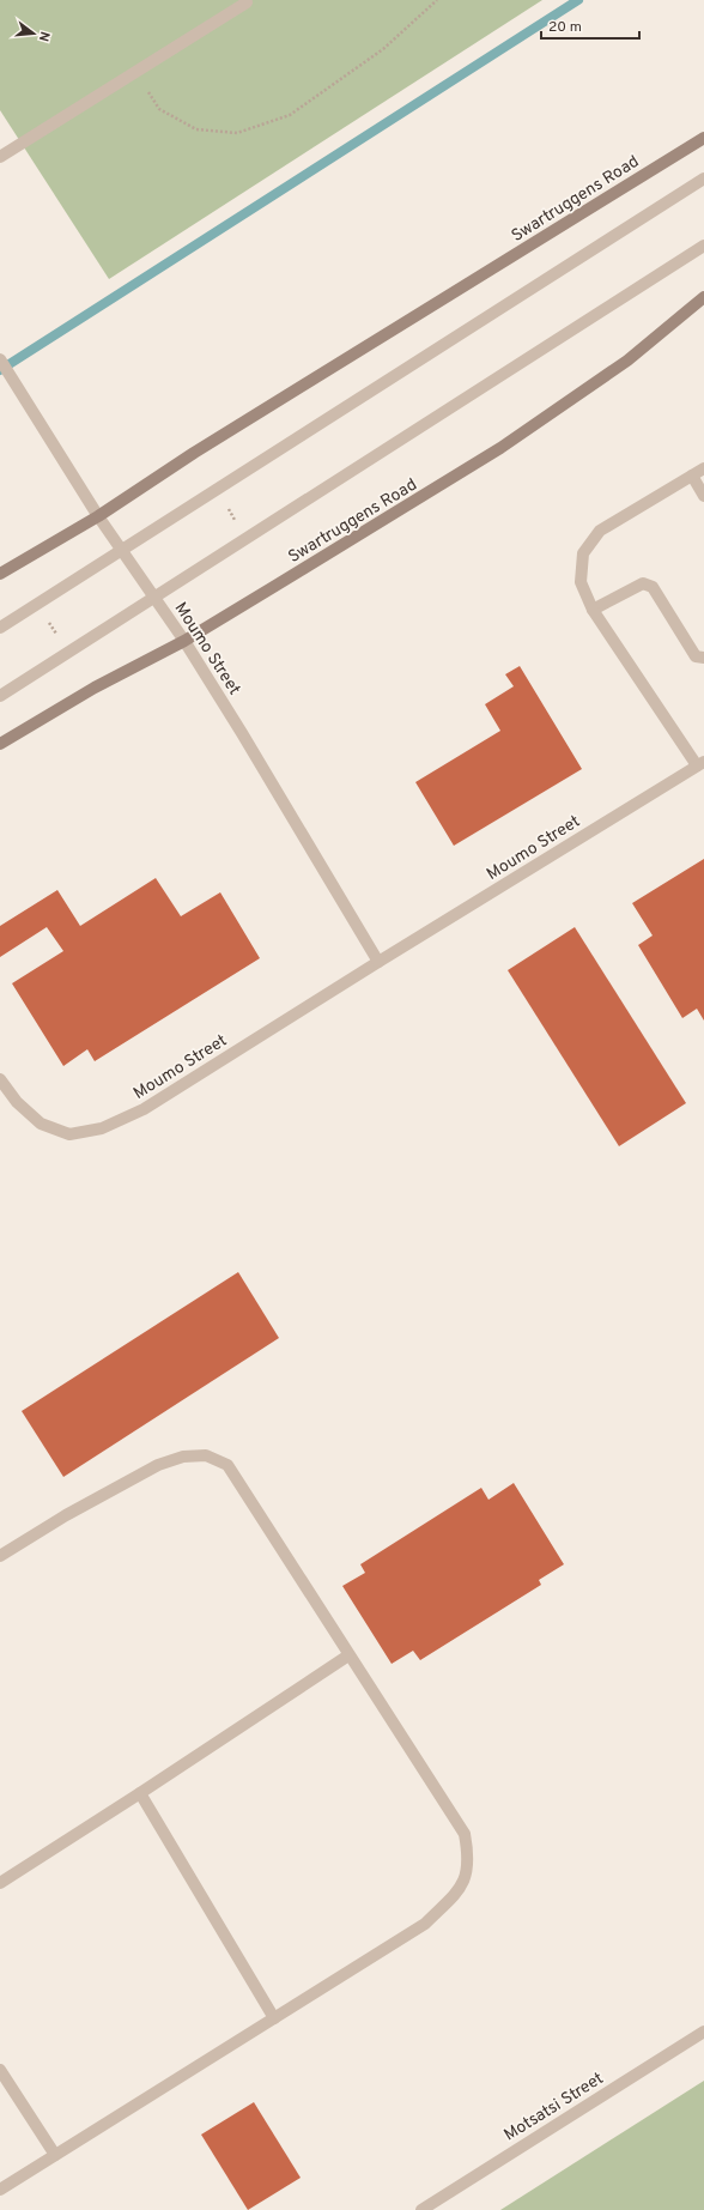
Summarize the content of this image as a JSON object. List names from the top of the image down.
{
  "streets": {
    "main road": ["Swartruggens Road"],
    "street": ["Moumo Street", "Motsatsi Street"]
  },
  "crossings": [
    ["Swartruggens Road", "Moumo Street"]
  ],
  "scale_bar": "20 m",
  "north": "right"
}
